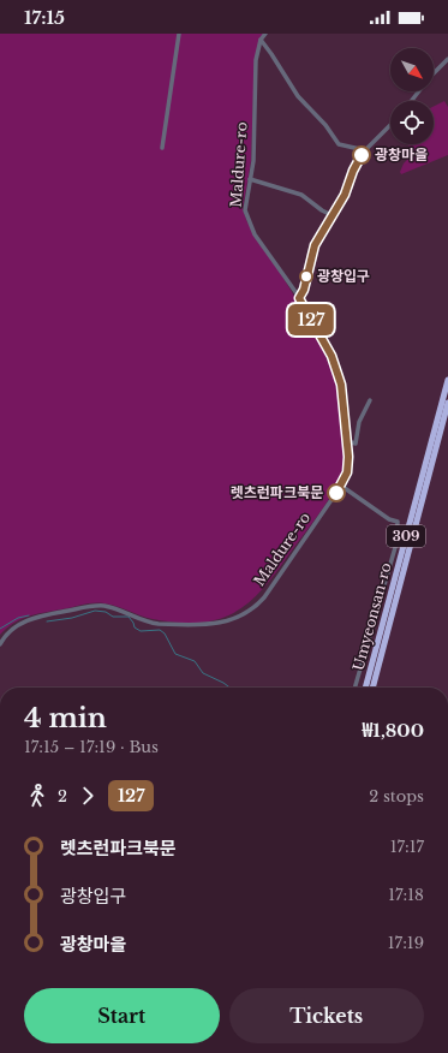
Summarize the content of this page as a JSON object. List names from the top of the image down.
{
  "streets": {
    "highway": ["309", "Umyeonsan-ro"],
    "street": ["Maldure-ro"]
  },
  "places": ["광창마을", "광창입구", "렛츠런파크북문"],
  "lines": ["bus line 127"],
  "north": "bottom right",
  "page": {
    "status": "17:15",
    "on_map": "127",
    "heading": ["4 min", "17:15 – 17:19 · Bus", "₩1,800"],
    "legs": ["2", "127", "2 stops"],
    "list": [
      {
        "name": "렛츠런파크북문",
        "value": "17:17"
      },
      {
        "name": "광창입구",
        "value": "17:18"
      },
      {
        "name": "광창마을",
        "value": "17:19"
      }
    ],
    "buttons": ["Start", "Tickets"]
  }
}
